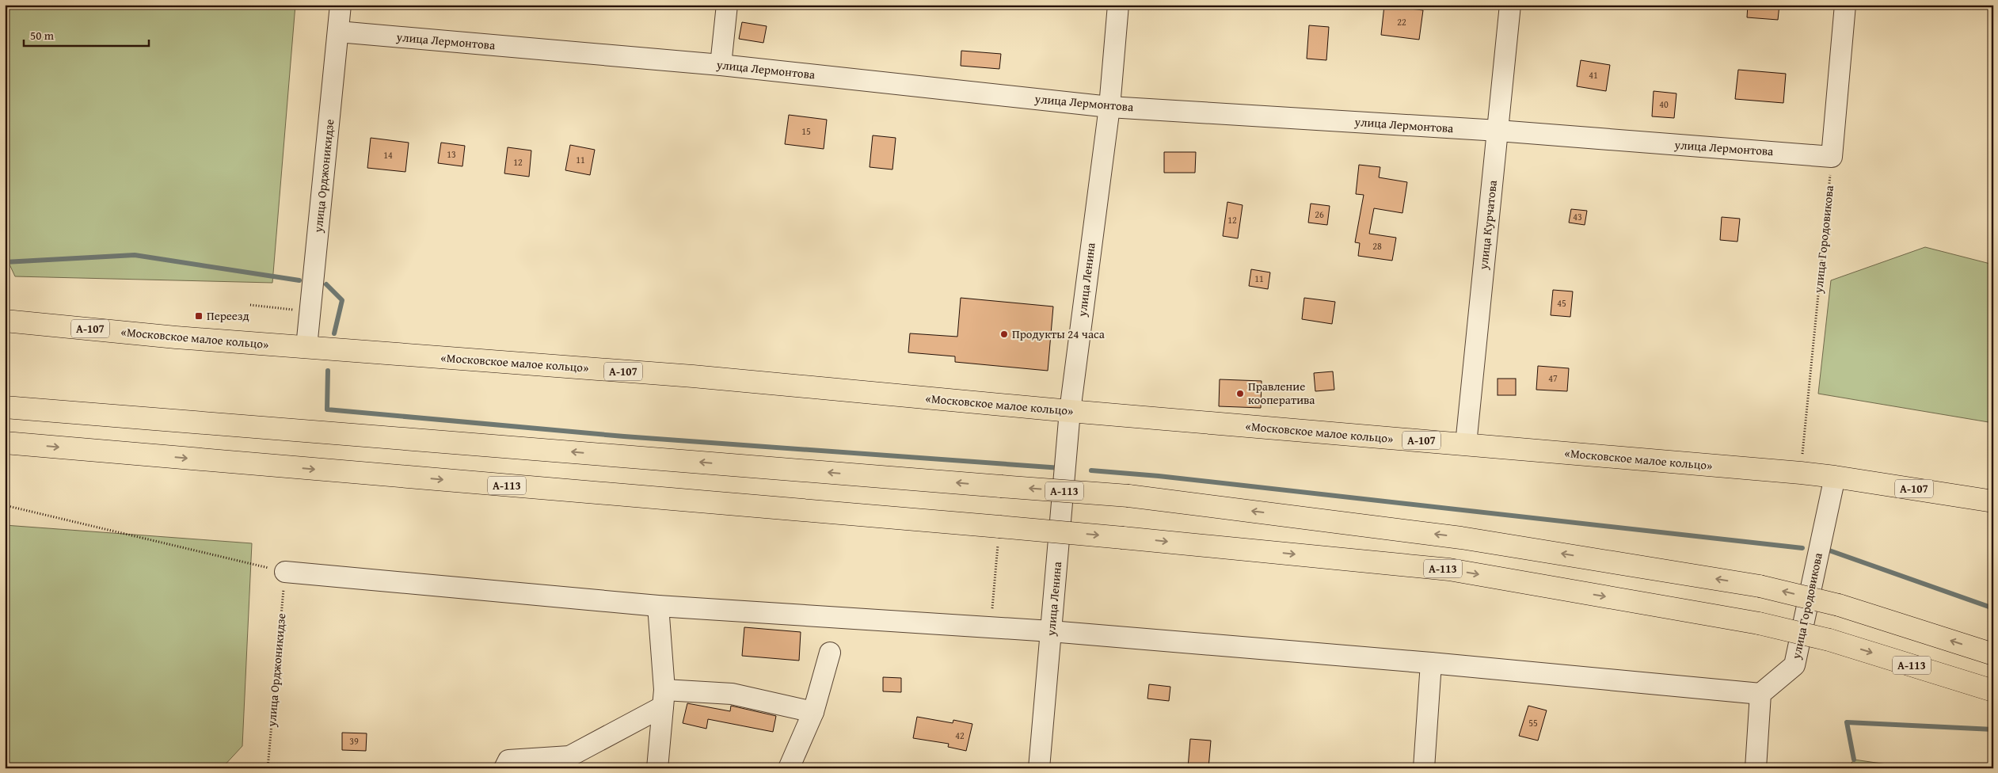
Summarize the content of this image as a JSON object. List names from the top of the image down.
{
  "streets": {
    "highway": ["А-107", "«Московское малое кольцо»", "А-113"],
    "street": [
      "улица Лермонтова",
      "улица Орджоникидзе",
      "улица Курчатова",
      "улица Городовикова",
      "улица Ленина"
    ]
  },
  "crossings": [
    ["улица Лермонтова", "улица Орджоникидзе"],
    ["улица Лермонтова", "улица Курчатова"],
    ["улица Лермонтова", "улица Городовикова"],
    ["улица Лермонтова", "улица Ленина"],
    ["улица Орджоникидзе", "«Московское малое кольцо»"],
    ["улица Курчатова", "«Московское малое кольцо»"],
    ["улица Городовикова", "«Московское малое кольцо»"],
    ["улица Ленина", "«Московское малое кольцо»"]
  ],
  "places": {
    "transit": ["Переезд"],
    "other": ["Продукты 24 часа", "Правление кооператива"]
  },
  "house_numbers": [
    "22",
    "41",
    "40",
    "15",
    "13",
    "14",
    "11",
    "12",
    "26",
    "43",
    "12",
    "28",
    "11",
    "45",
    "47",
    "55",
    "42",
    "39"
  ],
  "scale_bar": "50 m"
}
